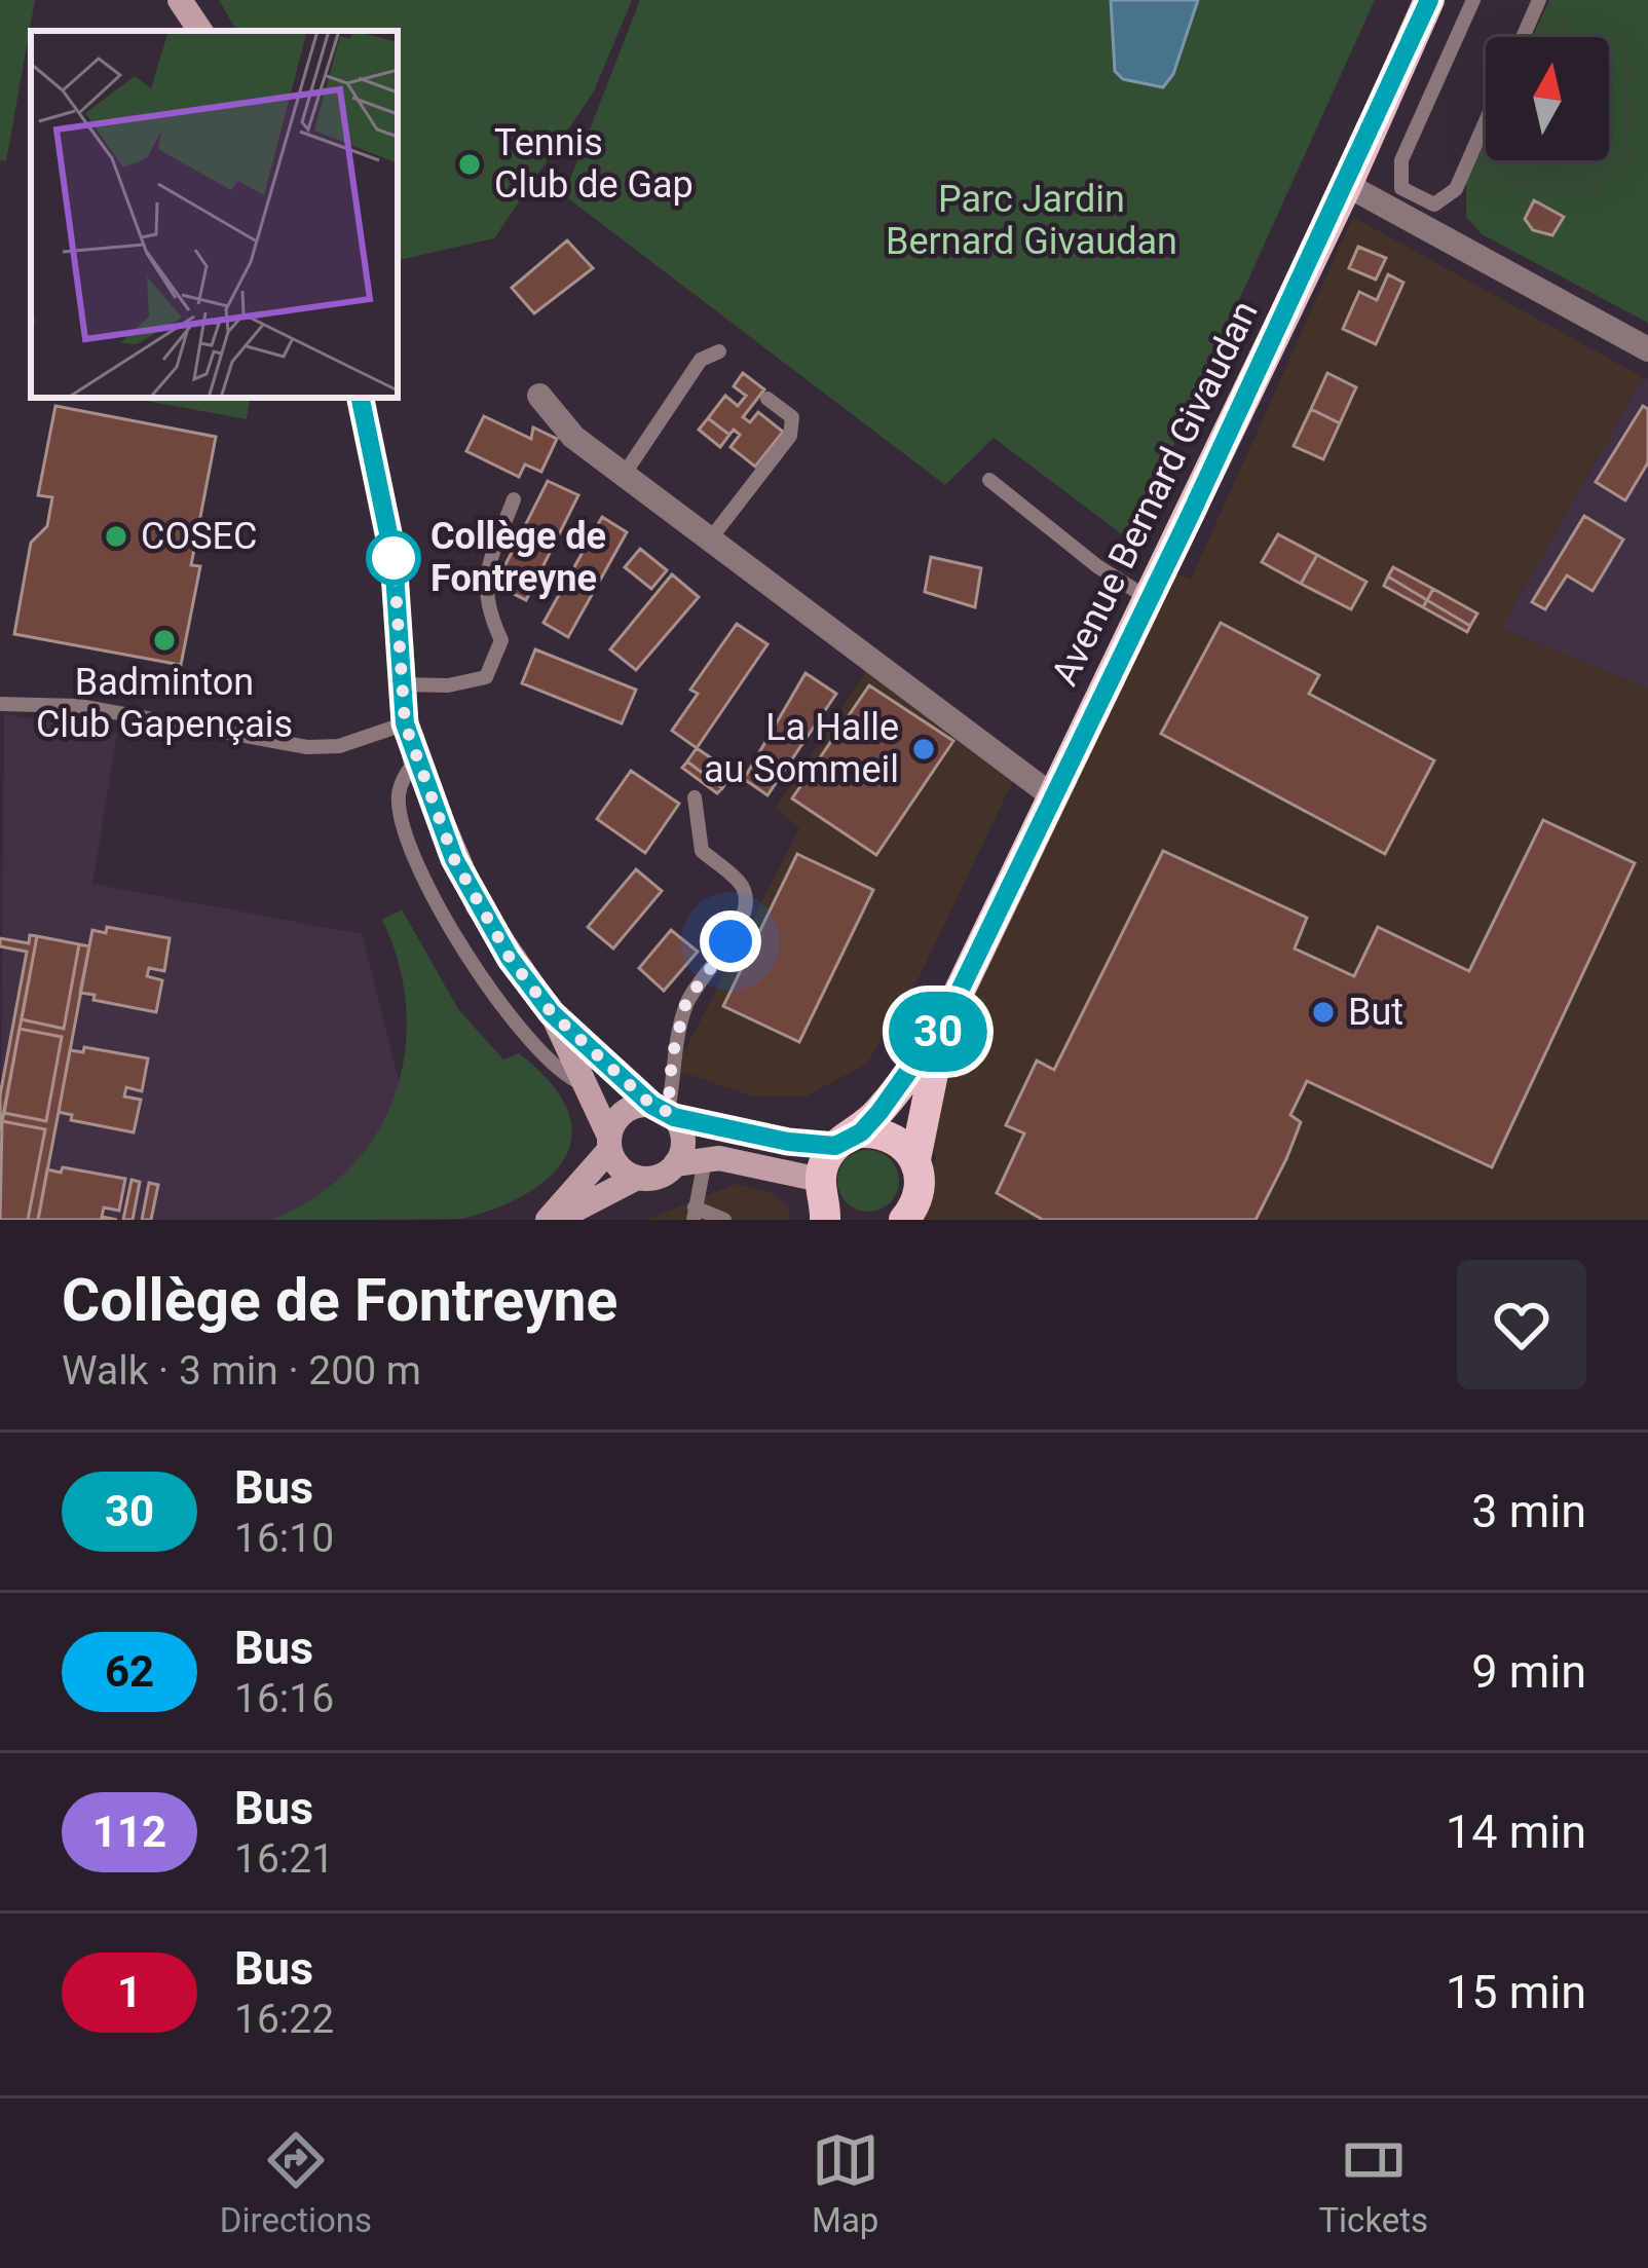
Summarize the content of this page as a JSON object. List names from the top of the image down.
{
  "streets": {
    "main road": ["Avenue Bernard Givaudan"]
  },
  "parks": ["Parc Jardin Bernard Givaudan"],
  "places": [
    "Tennis Club de Gap",
    "COSEC",
    "Collège de Fontreyne",
    "Badminton Club Gapençais",
    "La Halle au Sommeil",
    "But"
  ],
  "lines": ["bus line 30"],
  "north": "top",
  "page": {
    "on_map": "30",
    "heading": ["Collège de Fontreyne", "Walk · 3 min · 200 m"],
    "list": [
      {
        "mark": "30",
        "name": "Bus",
        "note": "16:10",
        "value": "3 min"
      },
      {
        "mark": "62",
        "name": "Bus",
        "note": "16:16",
        "value": "9 min"
      },
      {
        "mark": "112",
        "name": "Bus",
        "note": "16:21",
        "value": "14 min"
      },
      {
        "mark": "1",
        "name": "Bus",
        "note": "16:22",
        "value": "15 min"
      }
    ],
    "tabs": ["Directions", "Map", "Tickets"]
  }
}
